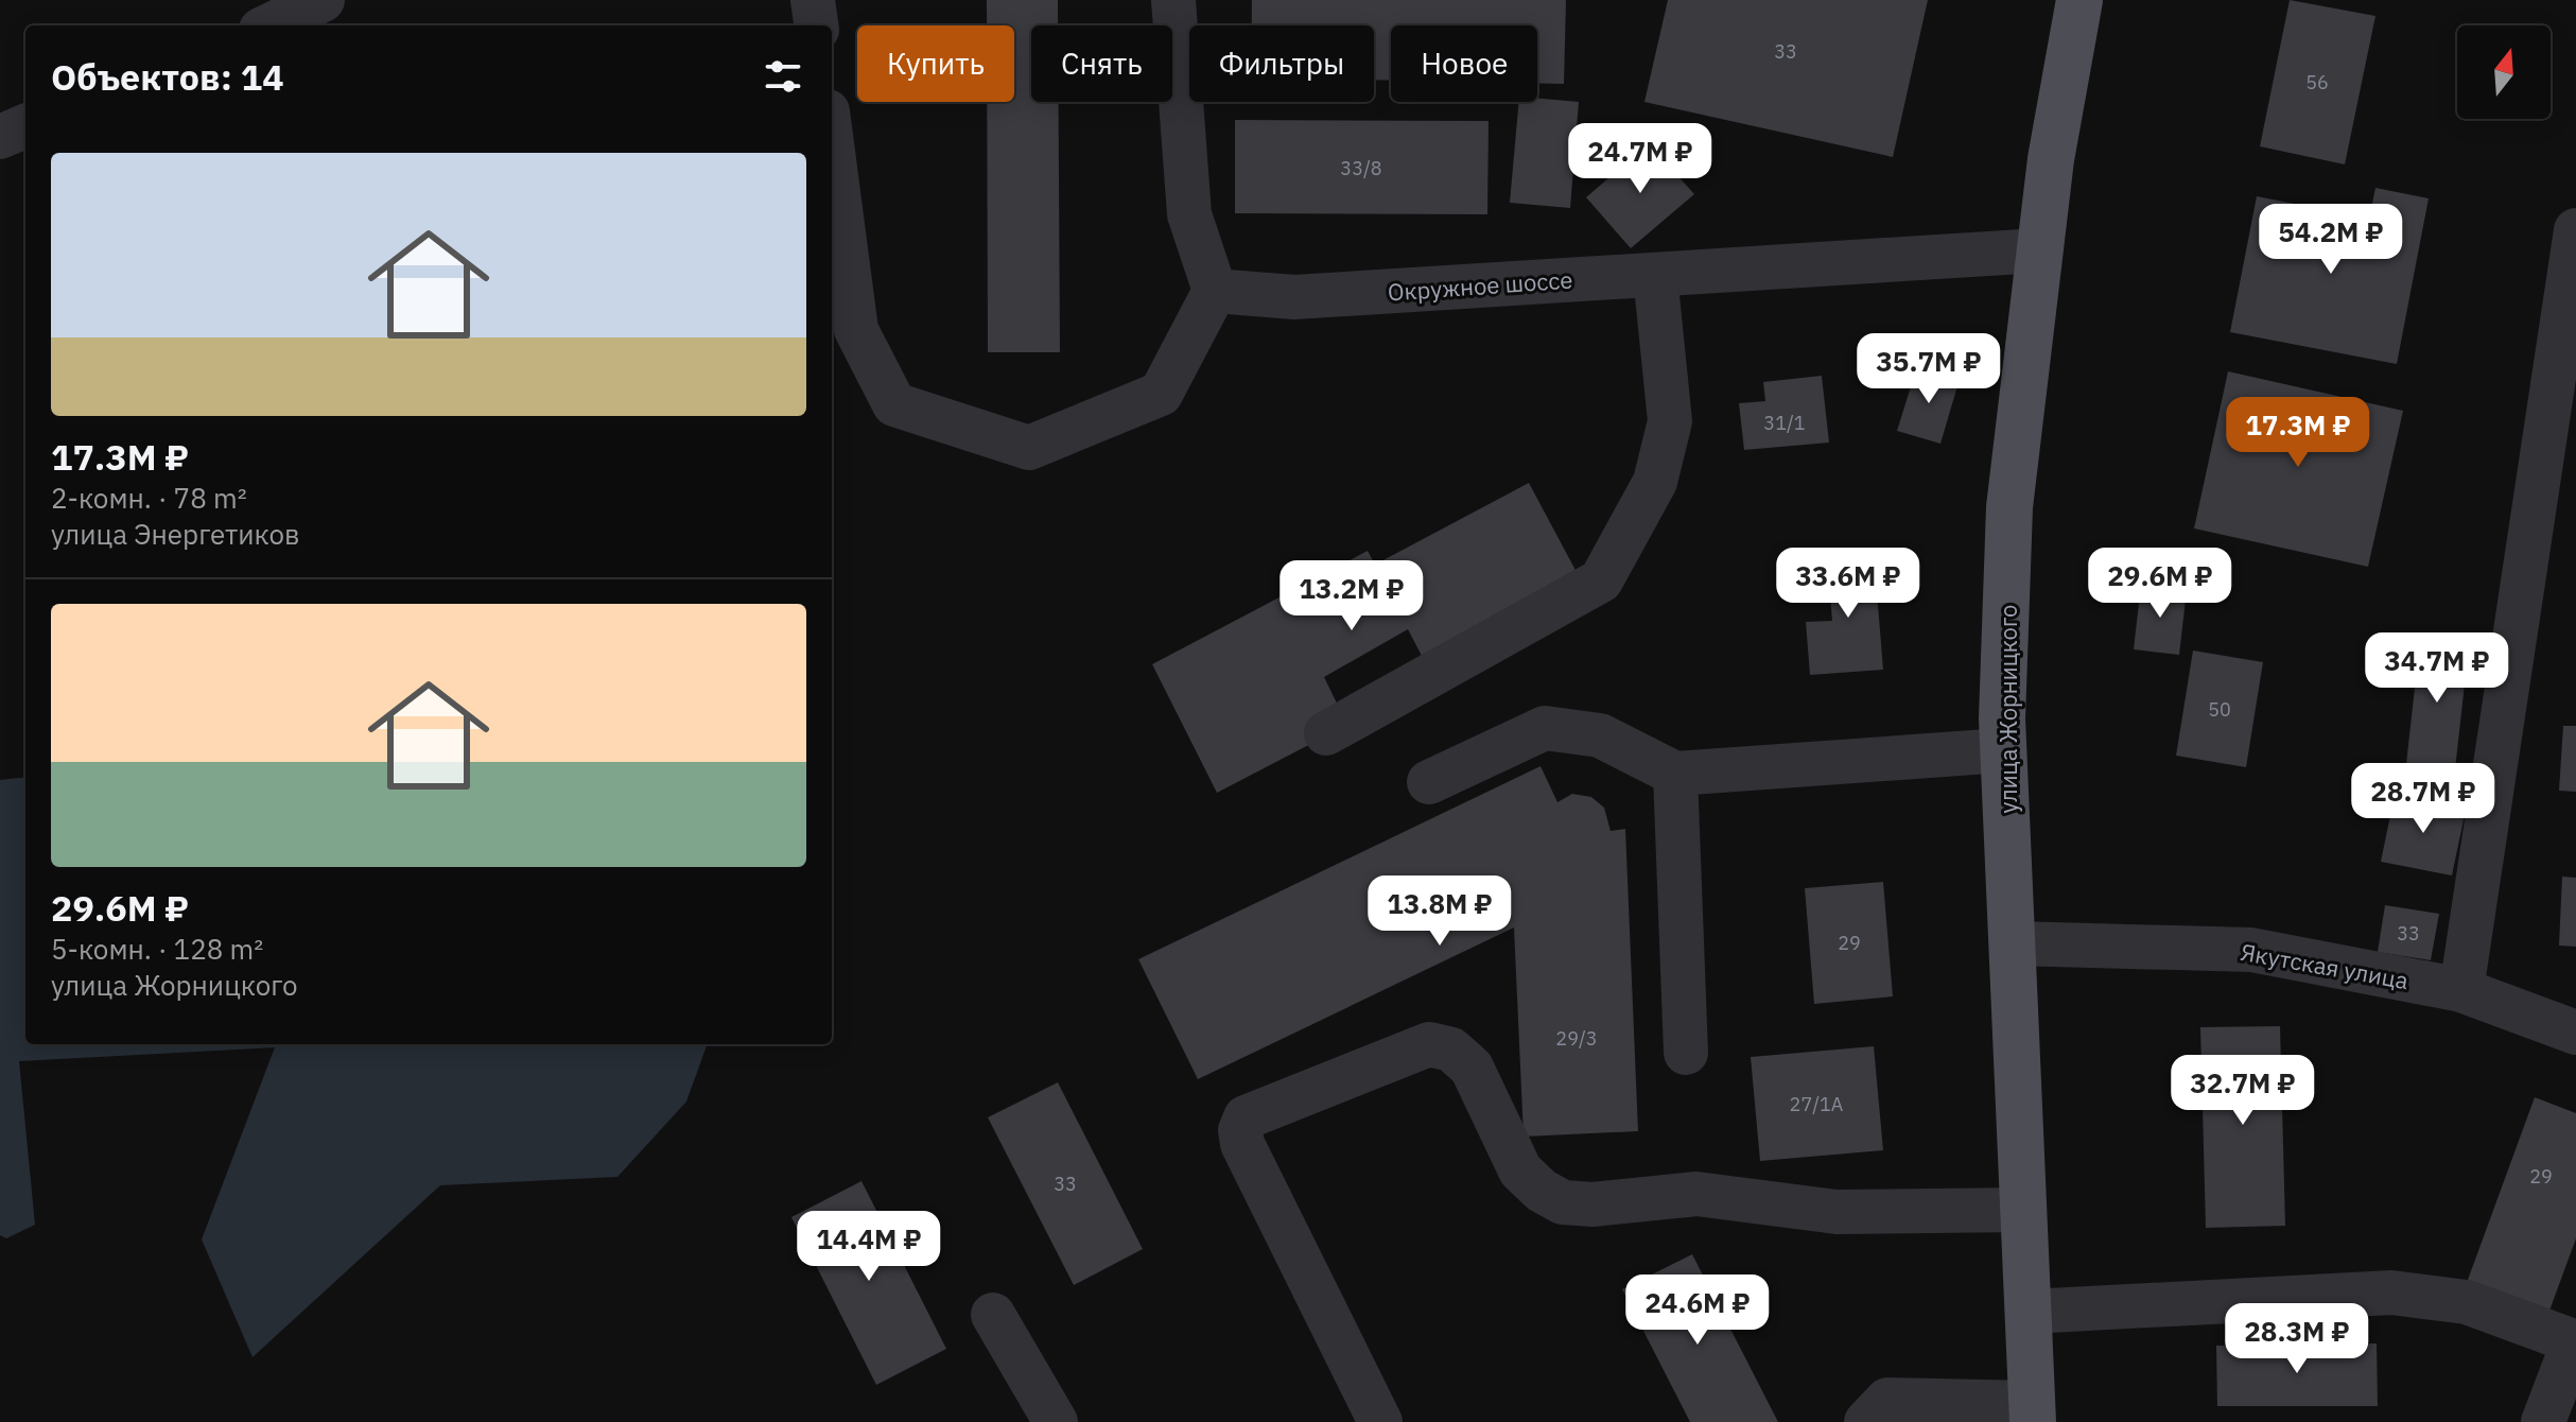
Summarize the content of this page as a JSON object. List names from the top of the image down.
{
  "streets": {
    "main road": ["улица Жорницкого"],
    "street": ["Окружное шоссе", "Якутская улица"]
  },
  "crossings": [
    ["Окружное шоссе", "улица Жорницкого"],
    ["улица Жорницкого", "Якутская улица"]
  ],
  "house_numbers": [
    "33",
    "56",
    "33/8",
    "31/1",
    "50",
    "33",
    "29",
    "29/3",
    "27/1А",
    "29",
    "33"
  ],
  "north": "top",
  "page": {
    "chip": [
      "Купить",
      "Снять",
      "Фильтры",
      "Новое"
    ],
    "heading": "Объектов: 14",
    "price": [
      "24.7M ₽",
      "54.2M ₽",
      "35.7M ₽",
      "17.3M ₽",
      "33.6M ₽",
      "29.6M ₽",
      "13.2M ₽",
      "34.7M ₽",
      "28.7M ₽",
      "13.8M ₽",
      "32.7M ₽",
      "14.4M ₽",
      "24.6M ₽",
      "28.3M ₽"
    ],
    "list": [
      {
        "name": "17.3M ₽",
        "note": "2-комн. · 78 m² · улица Энергетиков"
      },
      {
        "name": "29.6M ₽",
        "note": "5-комн. · 128 m² · улица Жорницкого"
      }
    ]
  }
}
